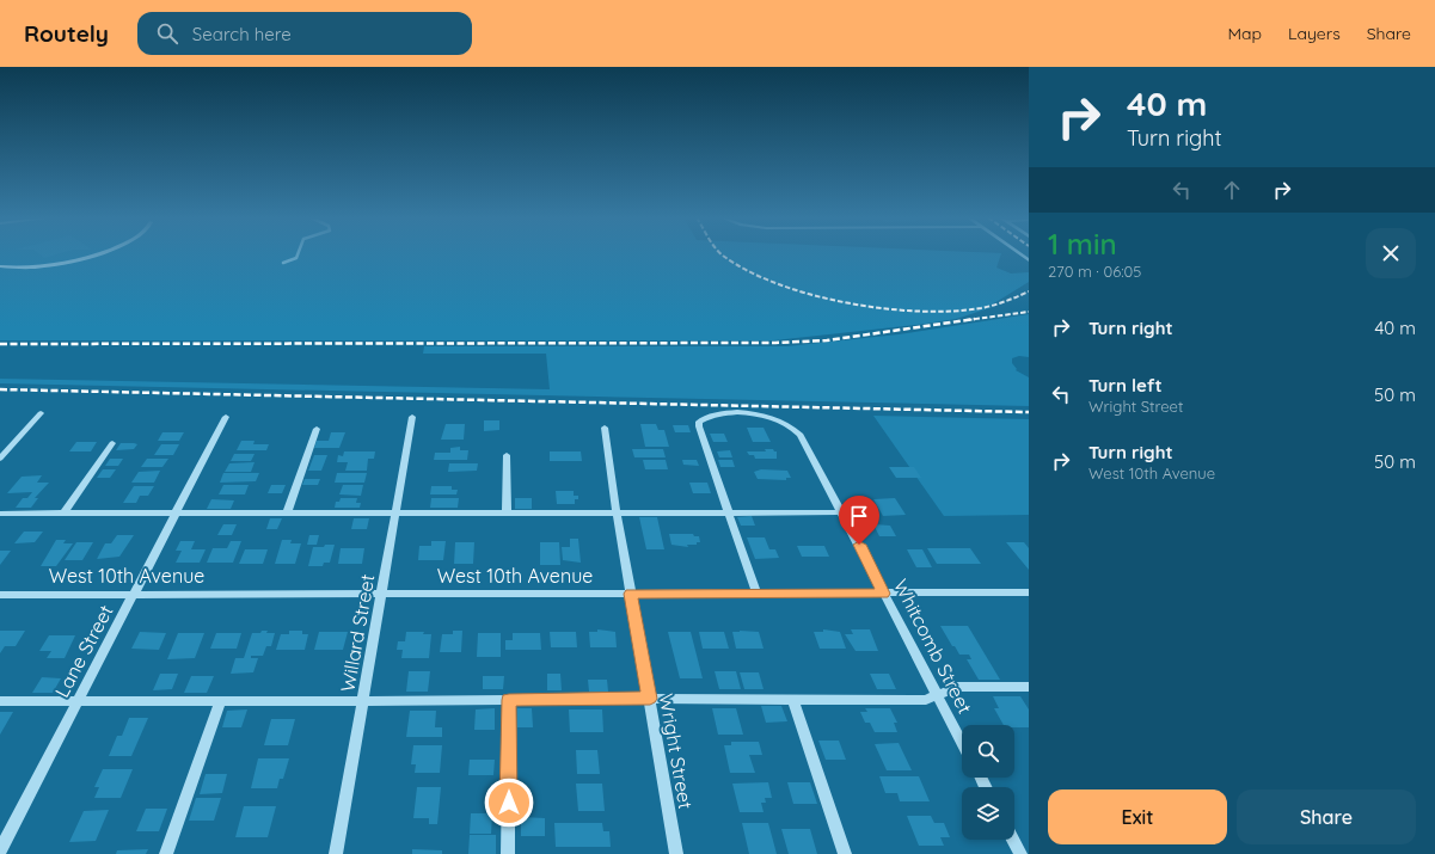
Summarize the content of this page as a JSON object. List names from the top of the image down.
{
  "streets": {
    "street": [
      "West 10th Avenue",
      "Willard Street",
      "Whitcomb Street",
      "Lane Street",
      "Wright Street"
    ]
  },
  "crossings": [
    ["West 10th Avenue", "Willard Street"],
    ["West 10th Avenue", "Whitcomb Street"],
    ["West 10th Avenue", "Lane Street"],
    ["West 10th Avenue", "Wright Street"]
  ],
  "page": {
    "header": "Routely",
    "search": "Search here",
    "nav": ["Map", "Layers", "Share"],
    "turn": ["40 m", "Turn right"],
    "heading": ["1 min", "270 m · 06:05"],
    "list": [
      {
        "name": "Turn right",
        "value": "40 m"
      },
      {
        "name": "Turn left",
        "note": "Wright Street",
        "value": "50 m"
      },
      {
        "name": "Turn right",
        "note": "West 10th Avenue",
        "value": "50 m"
      }
    ],
    "buttons": ["Exit", "Share"]
  }
}
